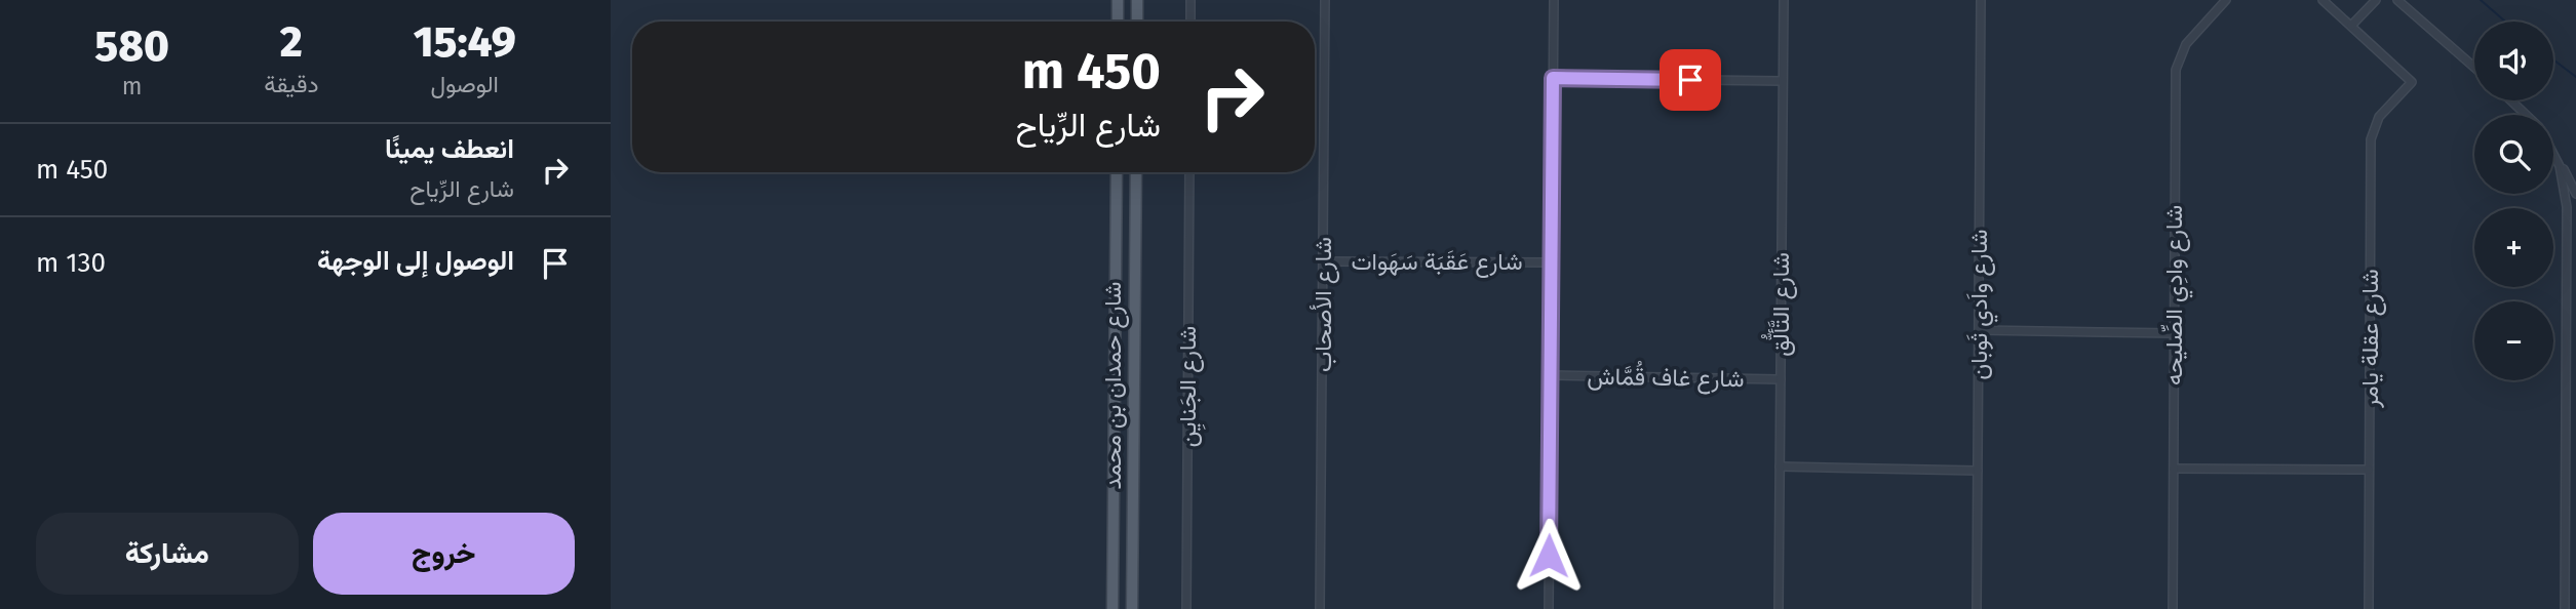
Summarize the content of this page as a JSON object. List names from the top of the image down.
{
  "streets": {
    "main road": ["شارع حمدان بن محمد"],
    "street": [
      "شارع عَقَبَة سَهَوات",
      "شارع وادِي الصِّليحه",
      "شارع الأصحاب",
      "شارع التَّألُّق",
      "شارع واَدي ثَوبان",
      "شارع عقلة يامر",
      "شارع غاف قُمَّاش",
      "شارع الجَنايِن"
    ]
  },
  "crossings": [
    ["شارع عَقَبَة سَهَوات", "شارع الأصحاب"],
    ["شارع التَّألُّق", "شارع غاف قُمَّاش"]
  ],
  "page": {
    "eta": [
      "15:49",
      "الوصول",
      "2",
      "دقيقة",
      "580",
      "m"
    ],
    "map_buttons": ["+", "−"],
    "turn": ["450 m", "شارع الرِّياح"],
    "list": [
      {
        "name": "انعطف يمينًا",
        "note": "شارع الرِّياح",
        "value": "450 m"
      },
      {
        "name": "الوصول إلى الوجهة",
        "value": "130 m"
      }
    ],
    "buttons": ["خروج", "مشاركة"]
  }
}
